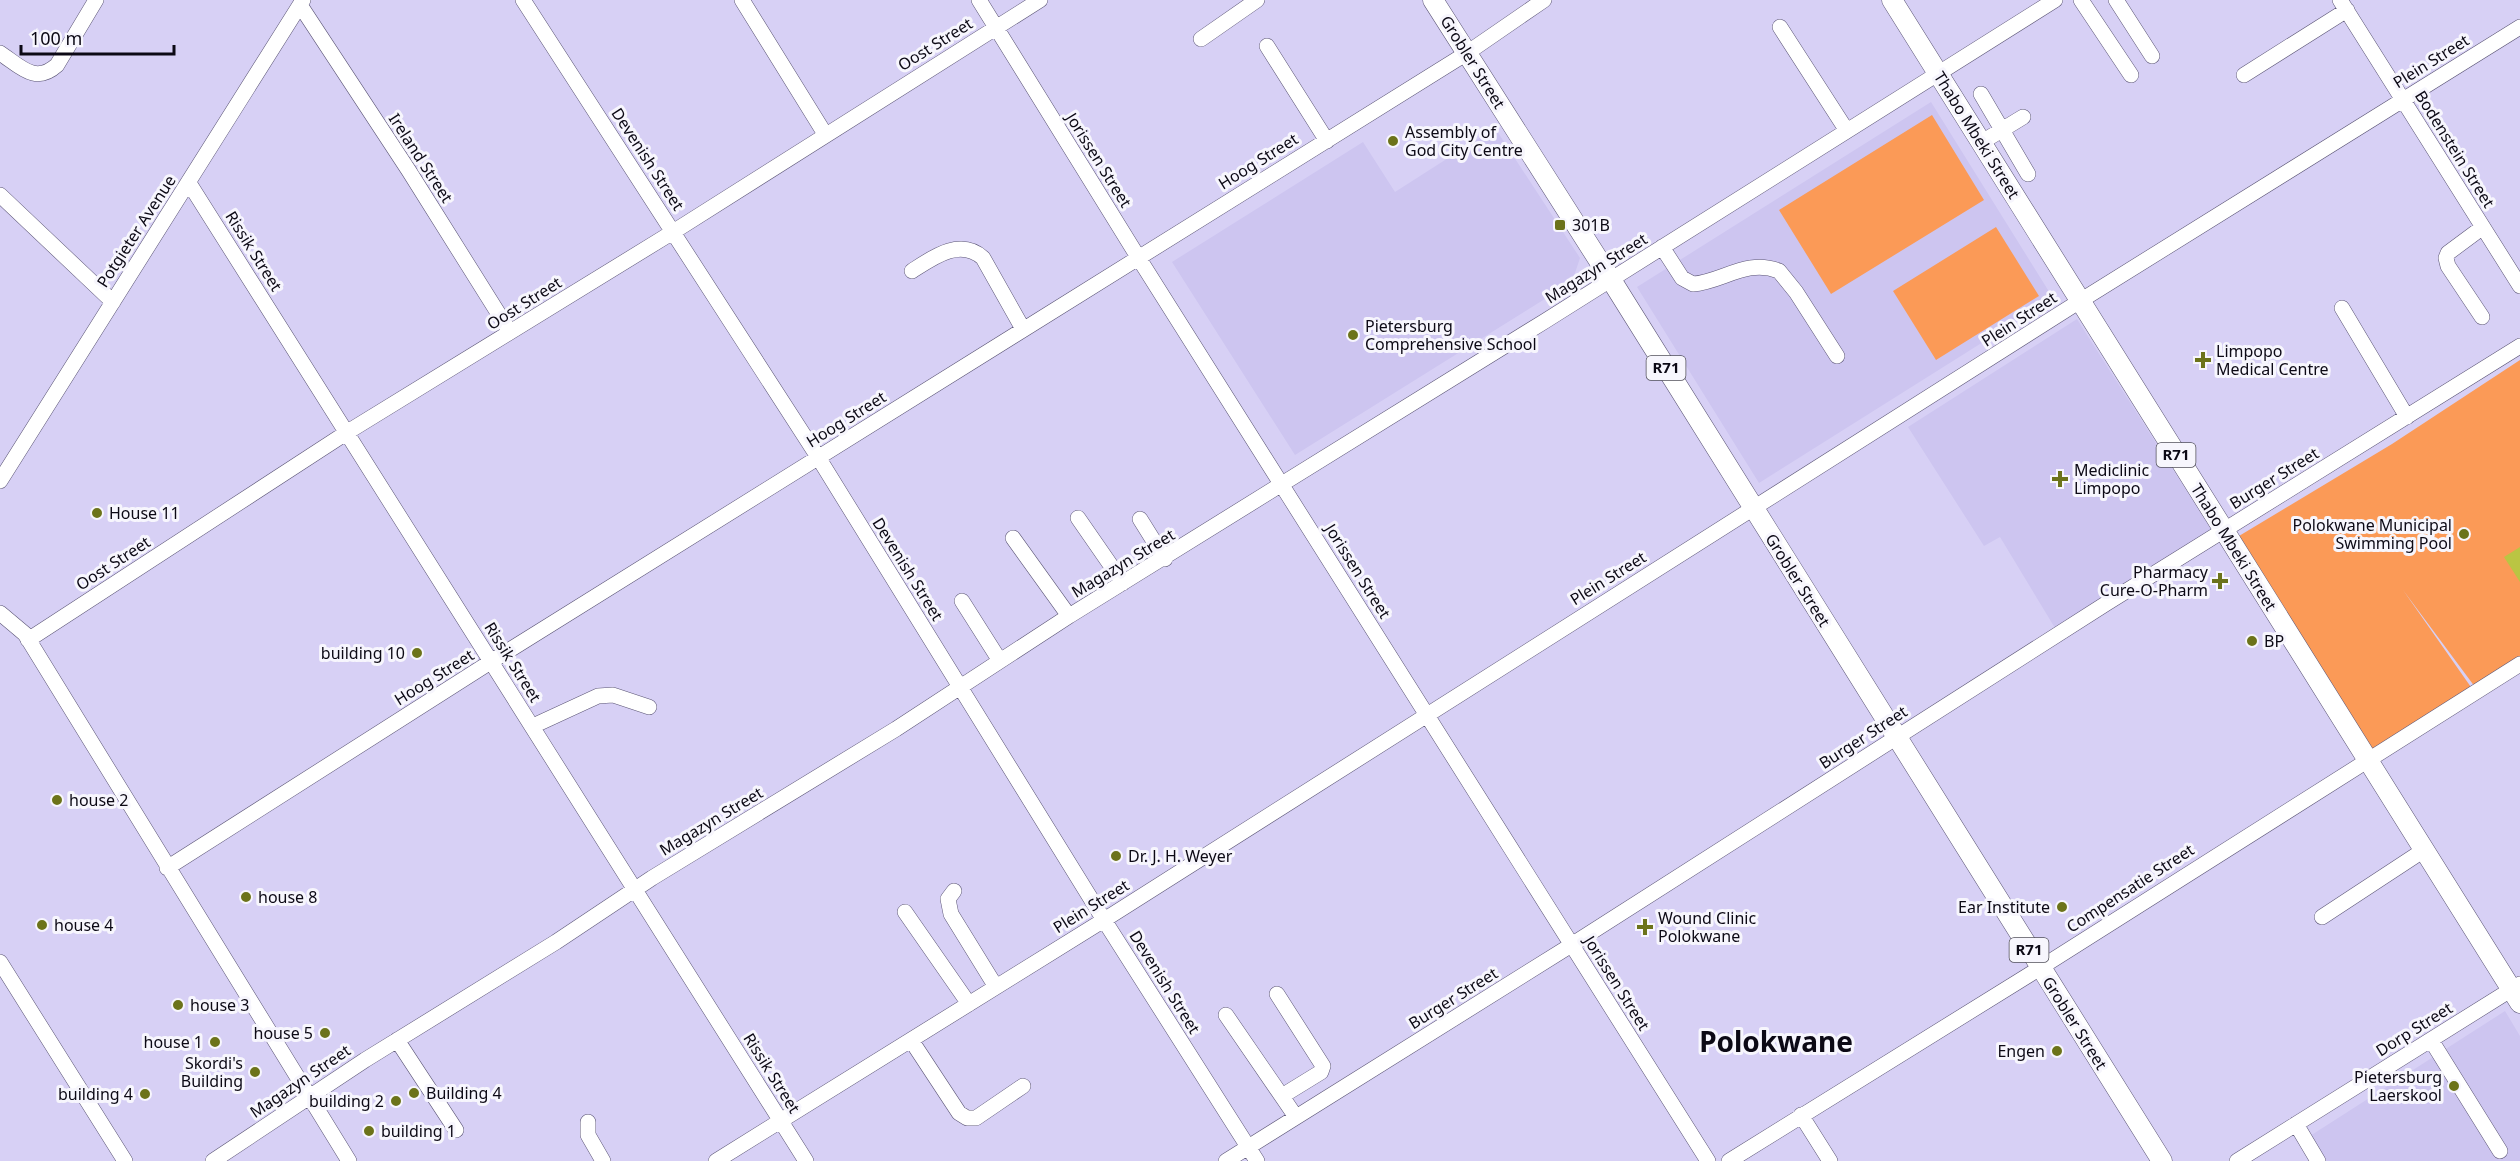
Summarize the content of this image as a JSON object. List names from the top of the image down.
{
  "streets": {
    "main road": ["Grobler Street", "Thabo Mbeki Street", "R71"],
    "street": [
      "Oost Street",
      "Plein Street",
      "Bodenstein Street",
      "Ireland Street",
      "Devenish Street",
      "Jorissen Street",
      "Hoog Street",
      "Potgieter Avenue",
      "Rissik Street",
      "Magazyn Street",
      "Burger Street",
      "Compensatie Street",
      "Dorp Street"
    ]
  },
  "crossings": [
    ["Oost Street", "Ireland Street"],
    ["Oost Street", "Devenish Street"],
    ["Oost Street", "Jorissen Street"],
    ["Oost Street", "Rissik Street"],
    ["Plein Street", "Grobler Street"],
    ["Plein Street", "Thabo Mbeki Street"],
    ["Plein Street", "Bodenstein Street"],
    ["Plein Street", "Devenish Street"],
    ["Plein Street", "Jorissen Street"],
    ["Plein Street", "Rissik Street"],
    ["Grobler Street", "Hoog Street"],
    ["Grobler Street", "Magazyn Street"],
    ["Grobler Street", "Burger Street"],
    ["Grobler Street", "Compensatie Street"],
    ["Thabo Mbeki Street", "Magazyn Street"],
    ["Thabo Mbeki Street", "Burger Street"],
    ["Thabo Mbeki Street", "Compensatie Street"],
    ["Thabo Mbeki Street", "Dorp Street"],
    ["Ireland Street", "Potgieter Avenue"],
    ["Devenish Street", "Hoog Street"],
    ["Devenish Street", "Magazyn Street"],
    ["Devenish Street", "Burger Street"],
    ["Jorissen Street", "Hoog Street"],
    ["Jorissen Street", "Magazyn Street"],
    ["Jorissen Street", "Burger Street"],
    ["Hoog Street", "Rissik Street"],
    ["Potgieter Avenue", "Rissik Street"],
    ["Rissik Street", "Magazyn Street"]
  ],
  "districts": ["Polokwane"],
  "places": {
    "other": [
      "Assembly of God City Centre",
      "Pietersburg Comprehensive School",
      "House 11",
      "Polokwane Municipal Swimming Pool",
      "BP",
      "building 10",
      "house 2",
      "Dr. J. H. Weyer",
      "house 8",
      "Ear Institute",
      "house 4",
      "house 3",
      "house 5",
      "house 1",
      "Engen",
      "Skordi's Building",
      "Pietersburg Laerskool",
      "Building 4",
      "building 4",
      "building 2",
      "building 1"
    ],
    "transit": ["301B"],
    "health": [
      "Limpopo Medical Centre",
      "Mediclinic Limpopo",
      "Pharmacy Cure-O-Pharm",
      "Wound Clinic Polokwane"
    ]
  },
  "scale_bar": "100 m"
}
